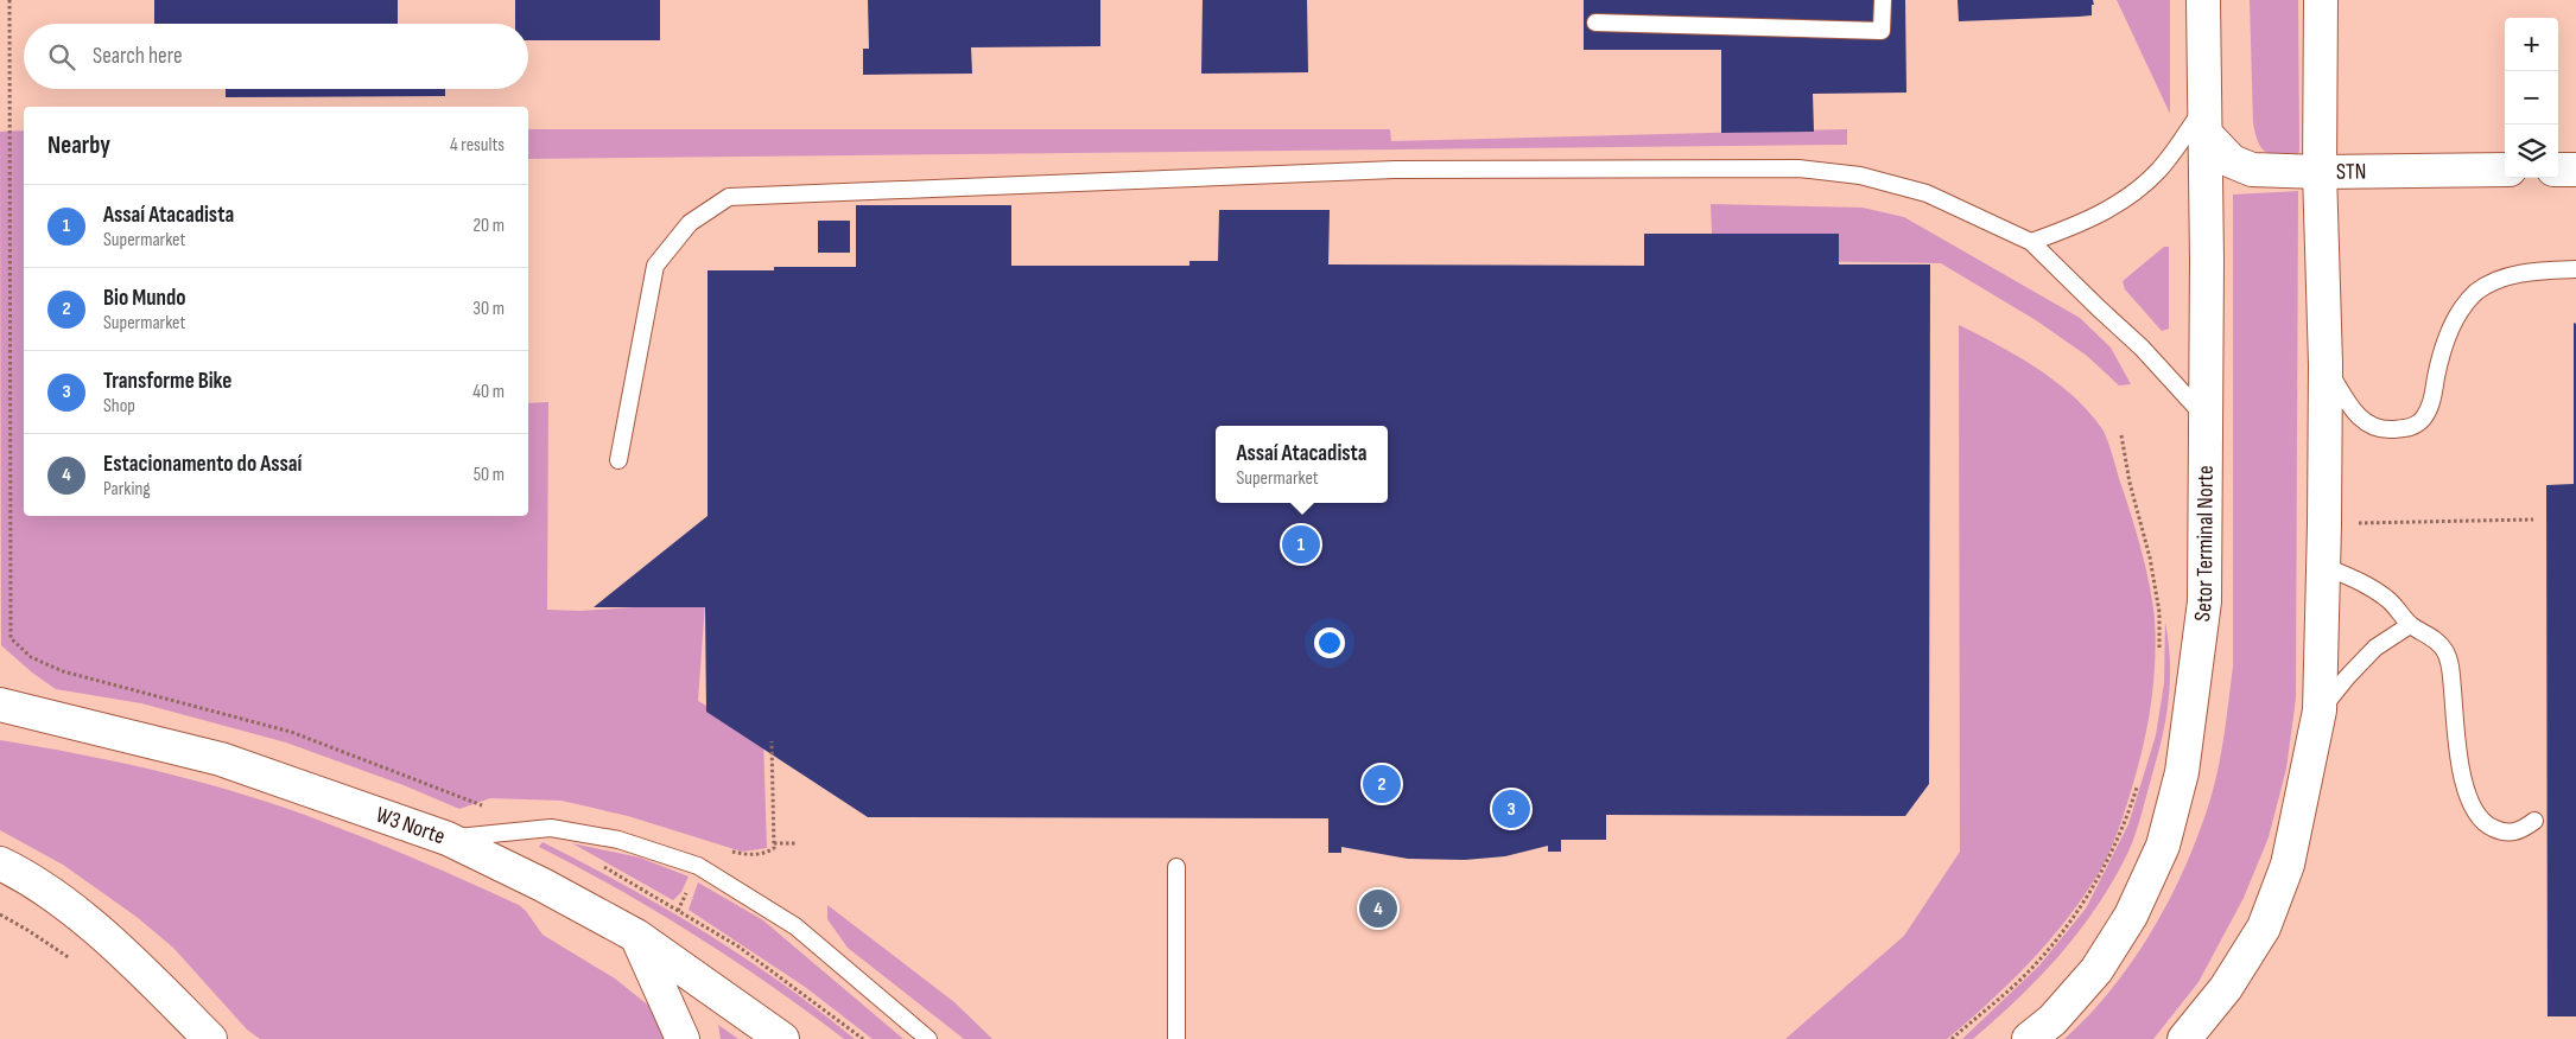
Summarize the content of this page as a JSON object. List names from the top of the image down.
{
  "streets": {
    "main road": ["STN", "Setor Terminal Norte", "W3 Norte"]
  },
  "crossings": [
    ["STN", "Setor Terminal Norte"]
  ],
  "page": {
    "map_buttons": ["+", "−"],
    "search": "Search here",
    "heading": ["Nearby", "4 results"],
    "list": [
      {
        "mark": "1",
        "name": "Assaí Atacadista",
        "note": "Supermarket",
        "value": "20 m"
      },
      {
        "mark": "2",
        "name": "Bio Mundo",
        "note": "Supermarket",
        "value": "30 m"
      },
      {
        "mark": "3",
        "name": "Transforme Bike",
        "note": "Shop",
        "value": "40 m"
      },
      {
        "mark": "4",
        "name": "Estacionamento do Assaí",
        "note": "Parking",
        "value": "50 m"
      }
    ],
    "popup": ["Assaí Atacadista", "Supermarket"],
    "pins": [
      "1",
      "2",
      "3",
      "4"
    ]
  }
}
